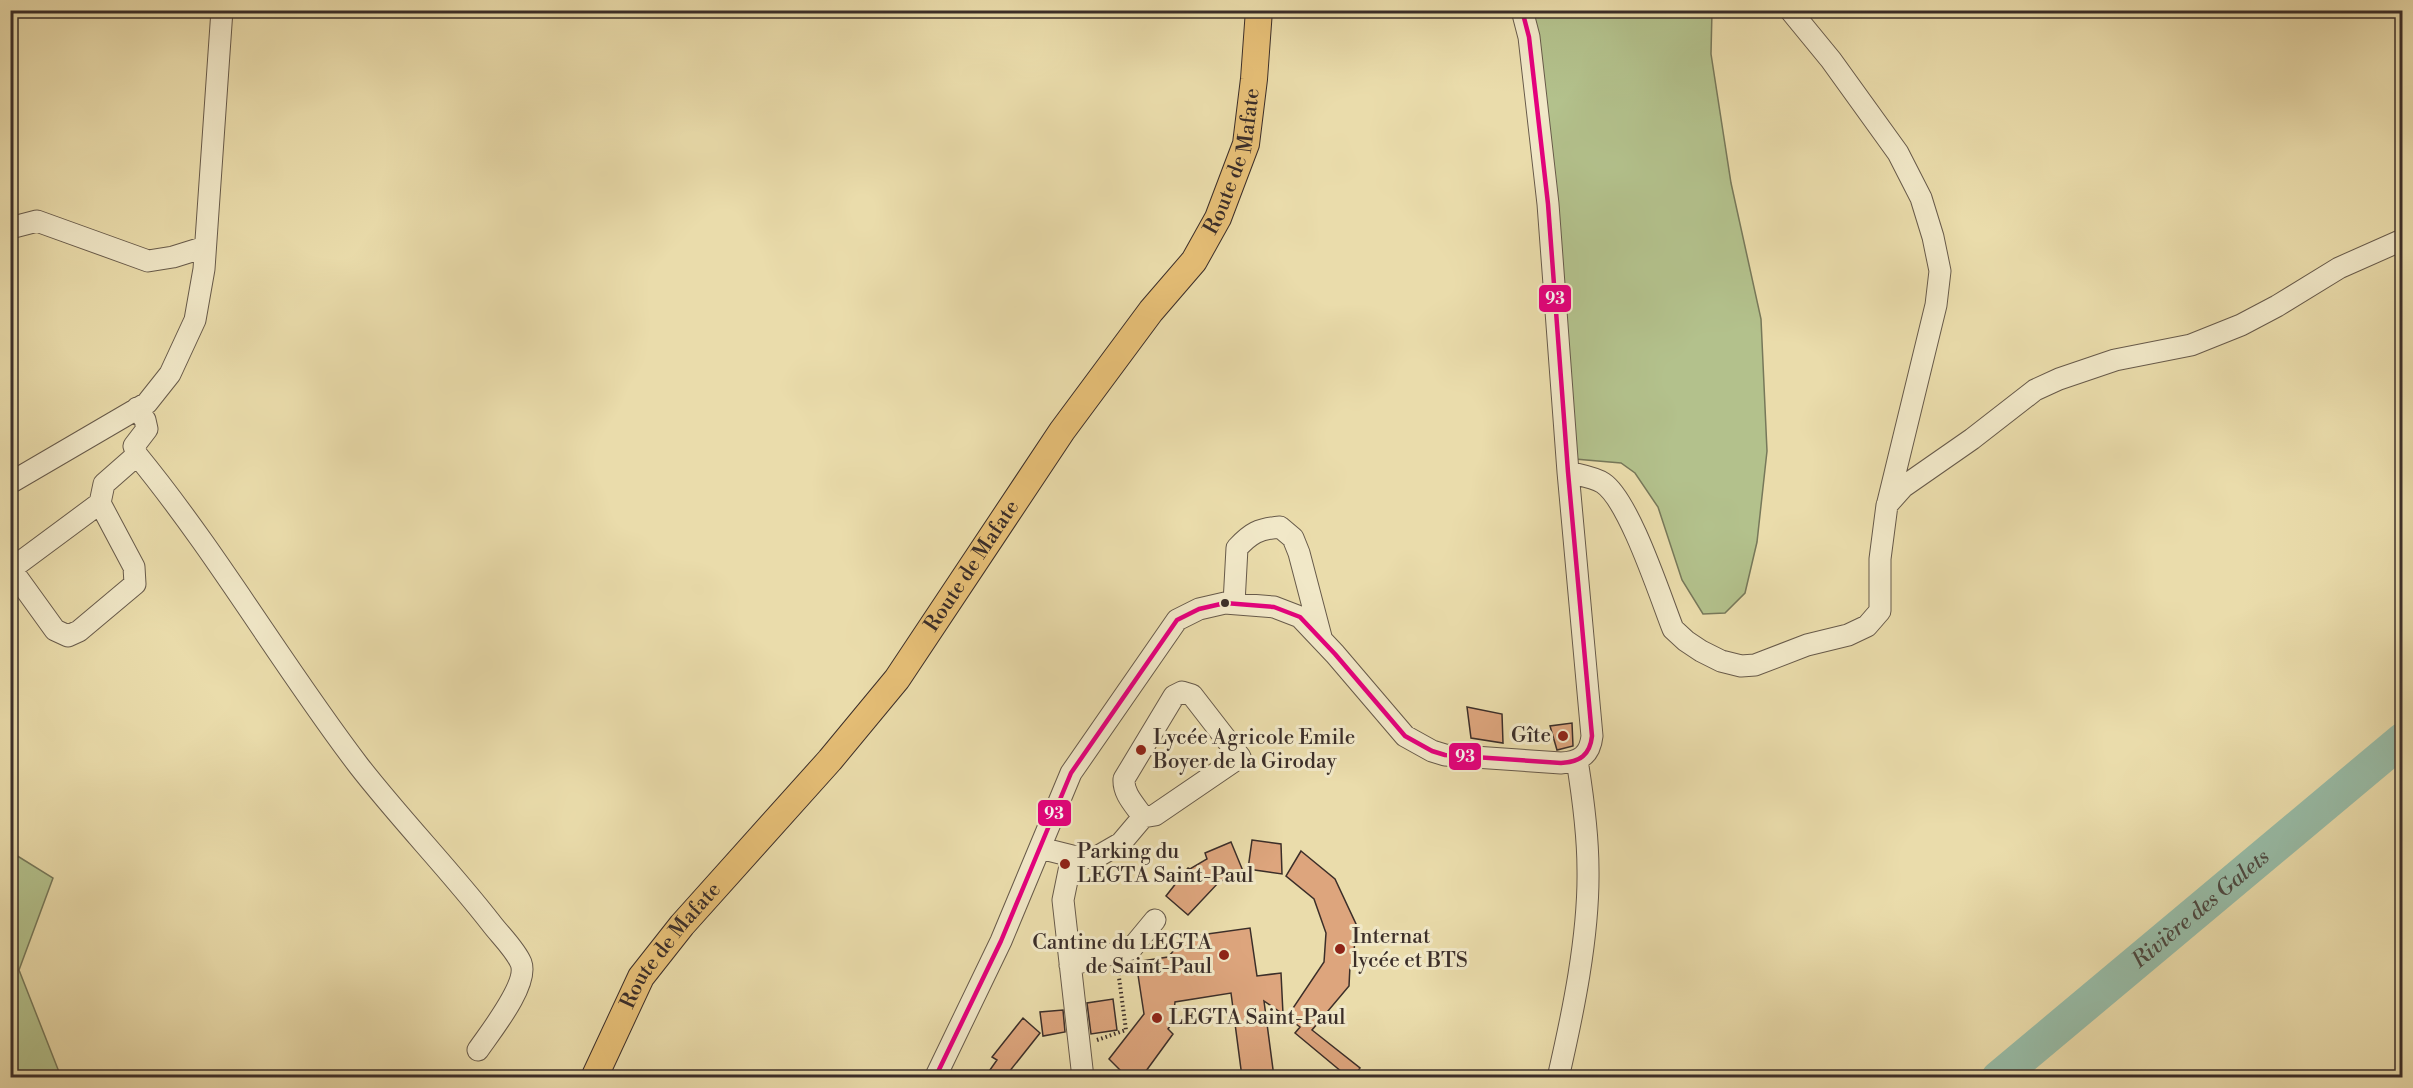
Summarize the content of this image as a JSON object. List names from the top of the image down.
{
  "streets": {
    "main road": ["Route de Mafate"]
  },
  "water": ["Rivière des Galets"],
  "places": [
    "Gîte",
    "Lycée Agricole Emile Boyer de la Giroday",
    "Parking du LEGTA Saint-Paul",
    "Internat lycée et BTS",
    "Cantine du LEGTA de Saint-Paul",
    "LEGTA Saint-Paul"
  ],
  "lines": ["transit line 93"]
}
